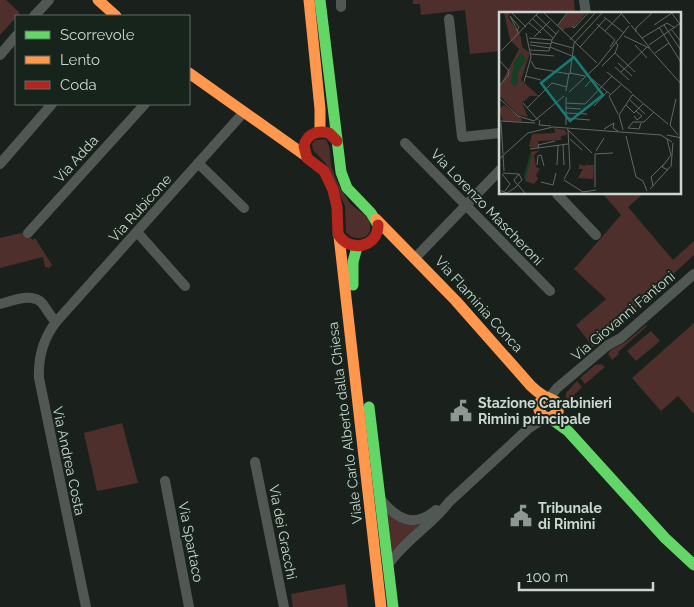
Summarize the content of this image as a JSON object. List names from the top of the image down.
{
  "streets": {
    "main road": ["Via Flaminia Conca", "Viale Carlo Alberto dalla Chiesa"],
    "street": [
      "Via Adda",
      "Via Lorenzo Mascheroni",
      "Via Rubicone",
      "Via Giovanni Fantoni",
      "Via Andrea Costa",
      "Via dei Gracchi",
      "Via Spartaco"
    ]
  },
  "crossings": [
    ["Via Rubicone", "Via Andrea Costa"],
    ["Via Flaminia Conca", "Via Giovanni Fantoni"]
  ],
  "places": {
    "public building": ["Stazione Carabinieri Rimini principale", "Tribunale di Rimini"]
  },
  "legend": ["Scorrevole", "Lento", "Coda"],
  "scale_bar": "100 m"
}
